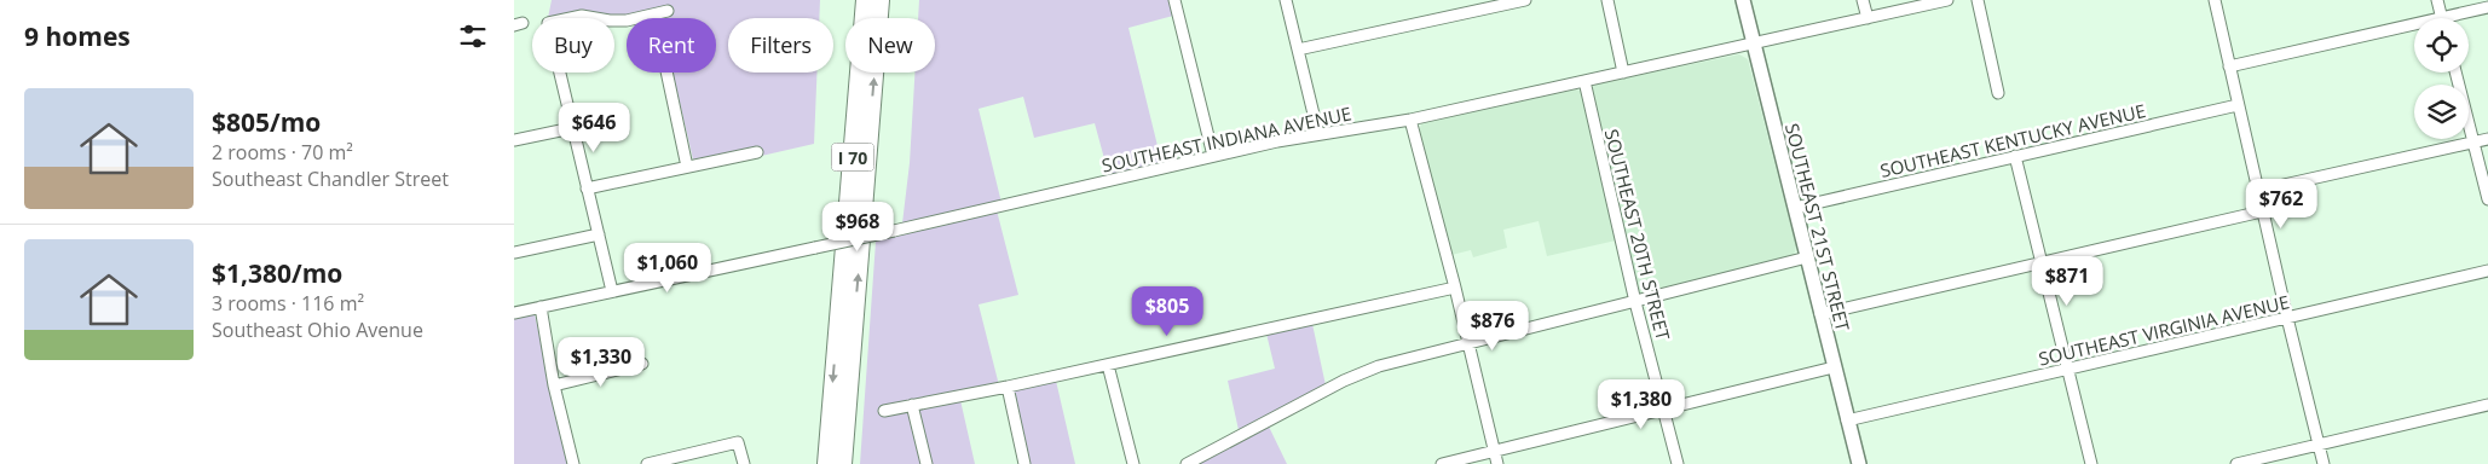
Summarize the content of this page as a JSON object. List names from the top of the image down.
{
  "streets": {
    "highway": ["I 70"],
    "main road": ["SOUTHEAST 21ST STREET"],
    "street": [
      "SOUTHEAST INDIANA AVENUE",
      "SOUTHEAST KENTUCKY AVENUE",
      "SOUTHEAST 20TH STREET",
      "SOUTHEAST VIRGINIA AVENUE"
    ]
  },
  "crossings": [
    ["SOUTHEAST INDIANA AVENUE", "SOUTHEAST 21ST STREET"],
    ["SOUTHEAST INDIANA AVENUE", "SOUTHEAST 20TH STREET"],
    ["SOUTHEAST KENTUCKY AVENUE", "SOUTHEAST 21ST STREET"],
    ["SOUTHEAST 21ST STREET", "SOUTHEAST VIRGINIA AVENUE"]
  ],
  "page": {
    "heading": "9 homes",
    "chip": [
      "Buy",
      "Rent",
      "Filters",
      "New"
    ],
    "list": [
      {
        "name": "$805/mo",
        "note": "2 rooms · 70 m² · Southeast Chandler Street"
      },
      {
        "name": "$1,380/mo",
        "note": "3 rooms · 116 m² · Southeast Ohio Avenue"
      }
    ],
    "price": [
      "$646",
      "$762",
      "$968",
      "$1,060",
      "$871",
      "$805",
      "$876",
      "$1,330",
      "$1,380"
    ]
  }
}
